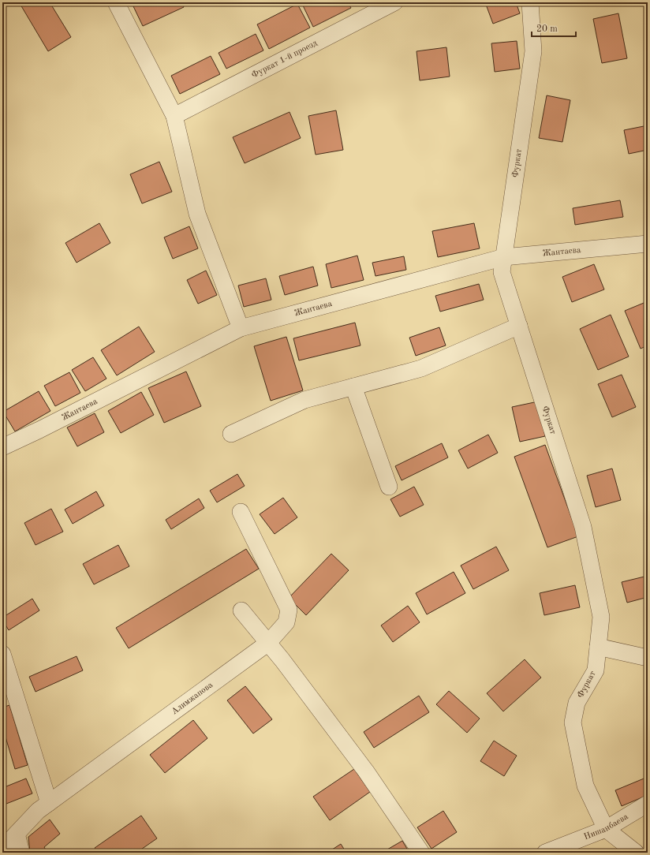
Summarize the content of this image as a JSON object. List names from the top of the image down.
{
  "streets": {
    "street": [
      "Фуркат 1-й проезд",
      "Фуркат",
      "Жантаева",
      "Алимжанова",
      "Нишанбаева"
    ]
  },
  "crossings": [
    ["Фуркат", "Жантаева"],
    ["Фуркат", "Нишанбаева"]
  ],
  "scale_bar": "20 m"
}
